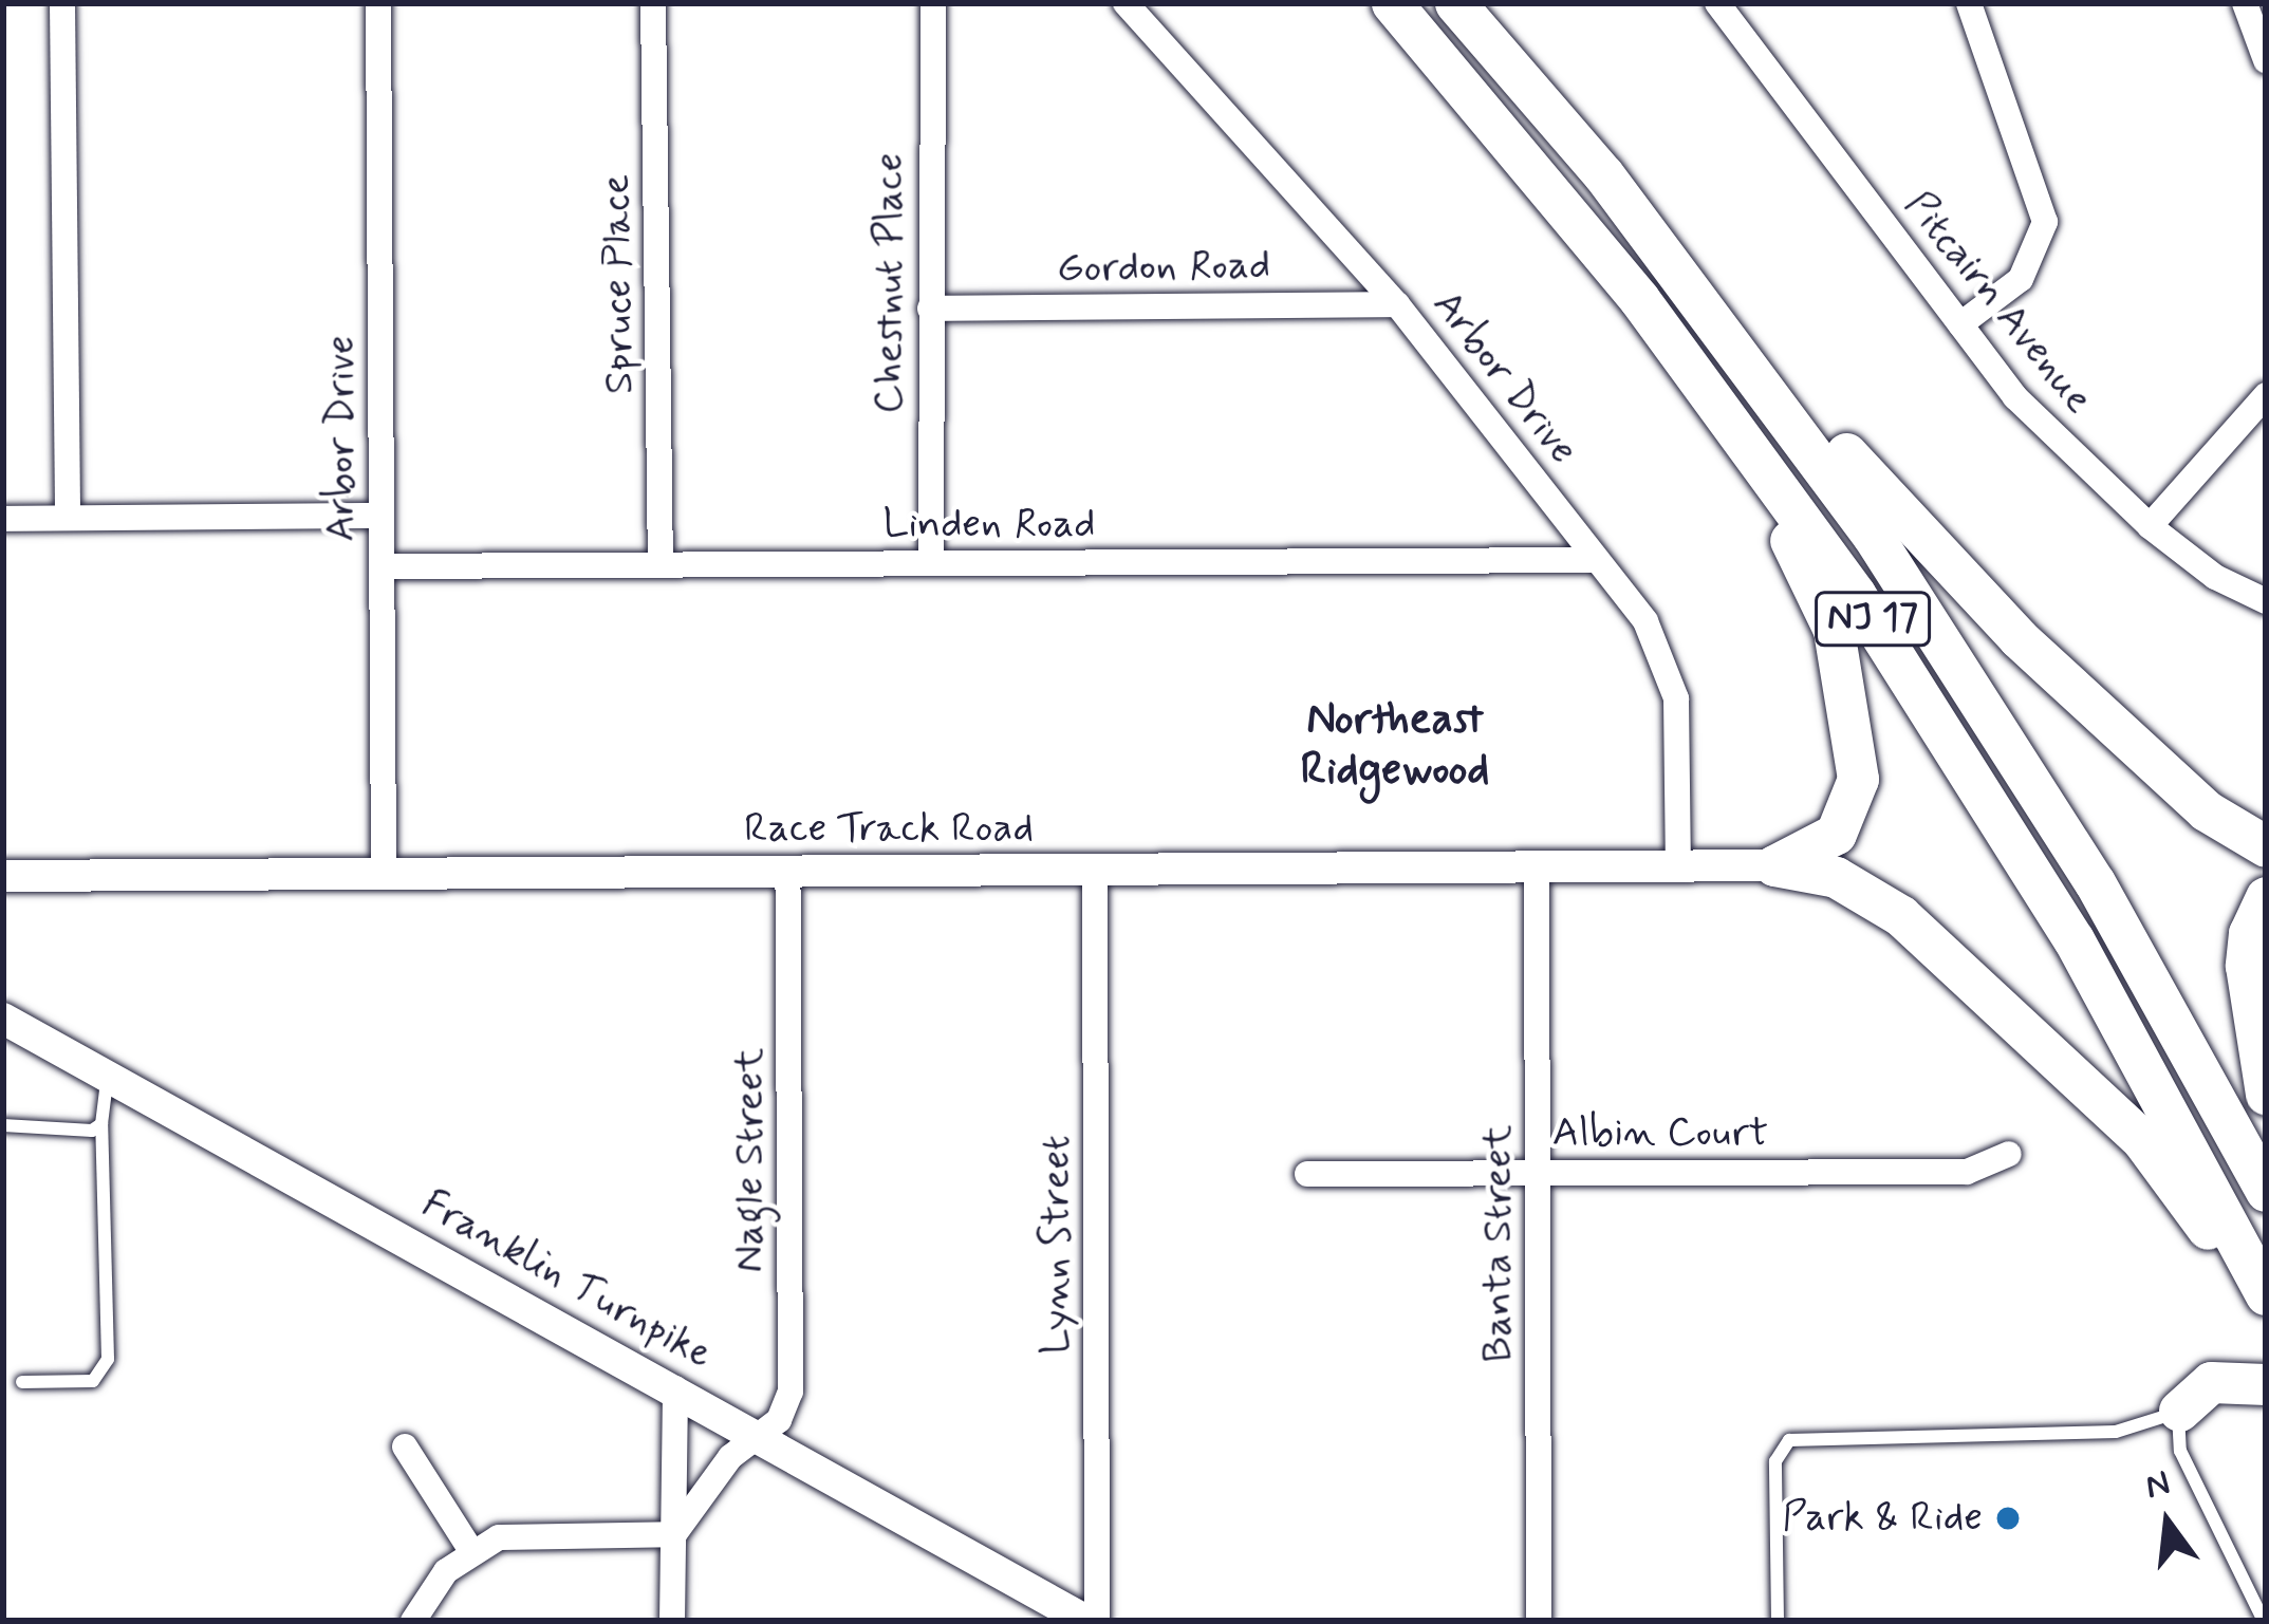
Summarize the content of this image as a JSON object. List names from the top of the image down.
{
  "streets": {
    "highway": ["NJ 17"],
    "street": [
      "Gordon Road",
      "Chestnut Place",
      "Spruce Place",
      "Pitcairn Avenue",
      "Arbor Drive",
      "Linden Road",
      "Race Track Road",
      "Albin Court",
      "Nagle Street",
      "Banta Street",
      "Lynn Street",
      "Franklin Turnpike"
    ]
  },
  "crossings": [
    ["Gordon Road", "Chestnut Place"],
    ["Gordon Road", "Arbor Drive"],
    ["Chestnut Place", "Linden Road"],
    ["Spruce Place", "Linden Road"],
    ["Arbor Drive", "Linden Road"],
    ["Arbor Drive", "Race Track Road"],
    ["Race Track Road", "Nagle Street"],
    ["Race Track Road", "Banta Street"],
    ["Race Track Road", "Lynn Street"],
    ["Albin Court", "Banta Street"],
    ["Nagle Street", "Franklin Turnpike"]
  ],
  "districts": ["Northeast Ridgewood"],
  "places": ["Park & Ride"],
  "north": "top"
}
